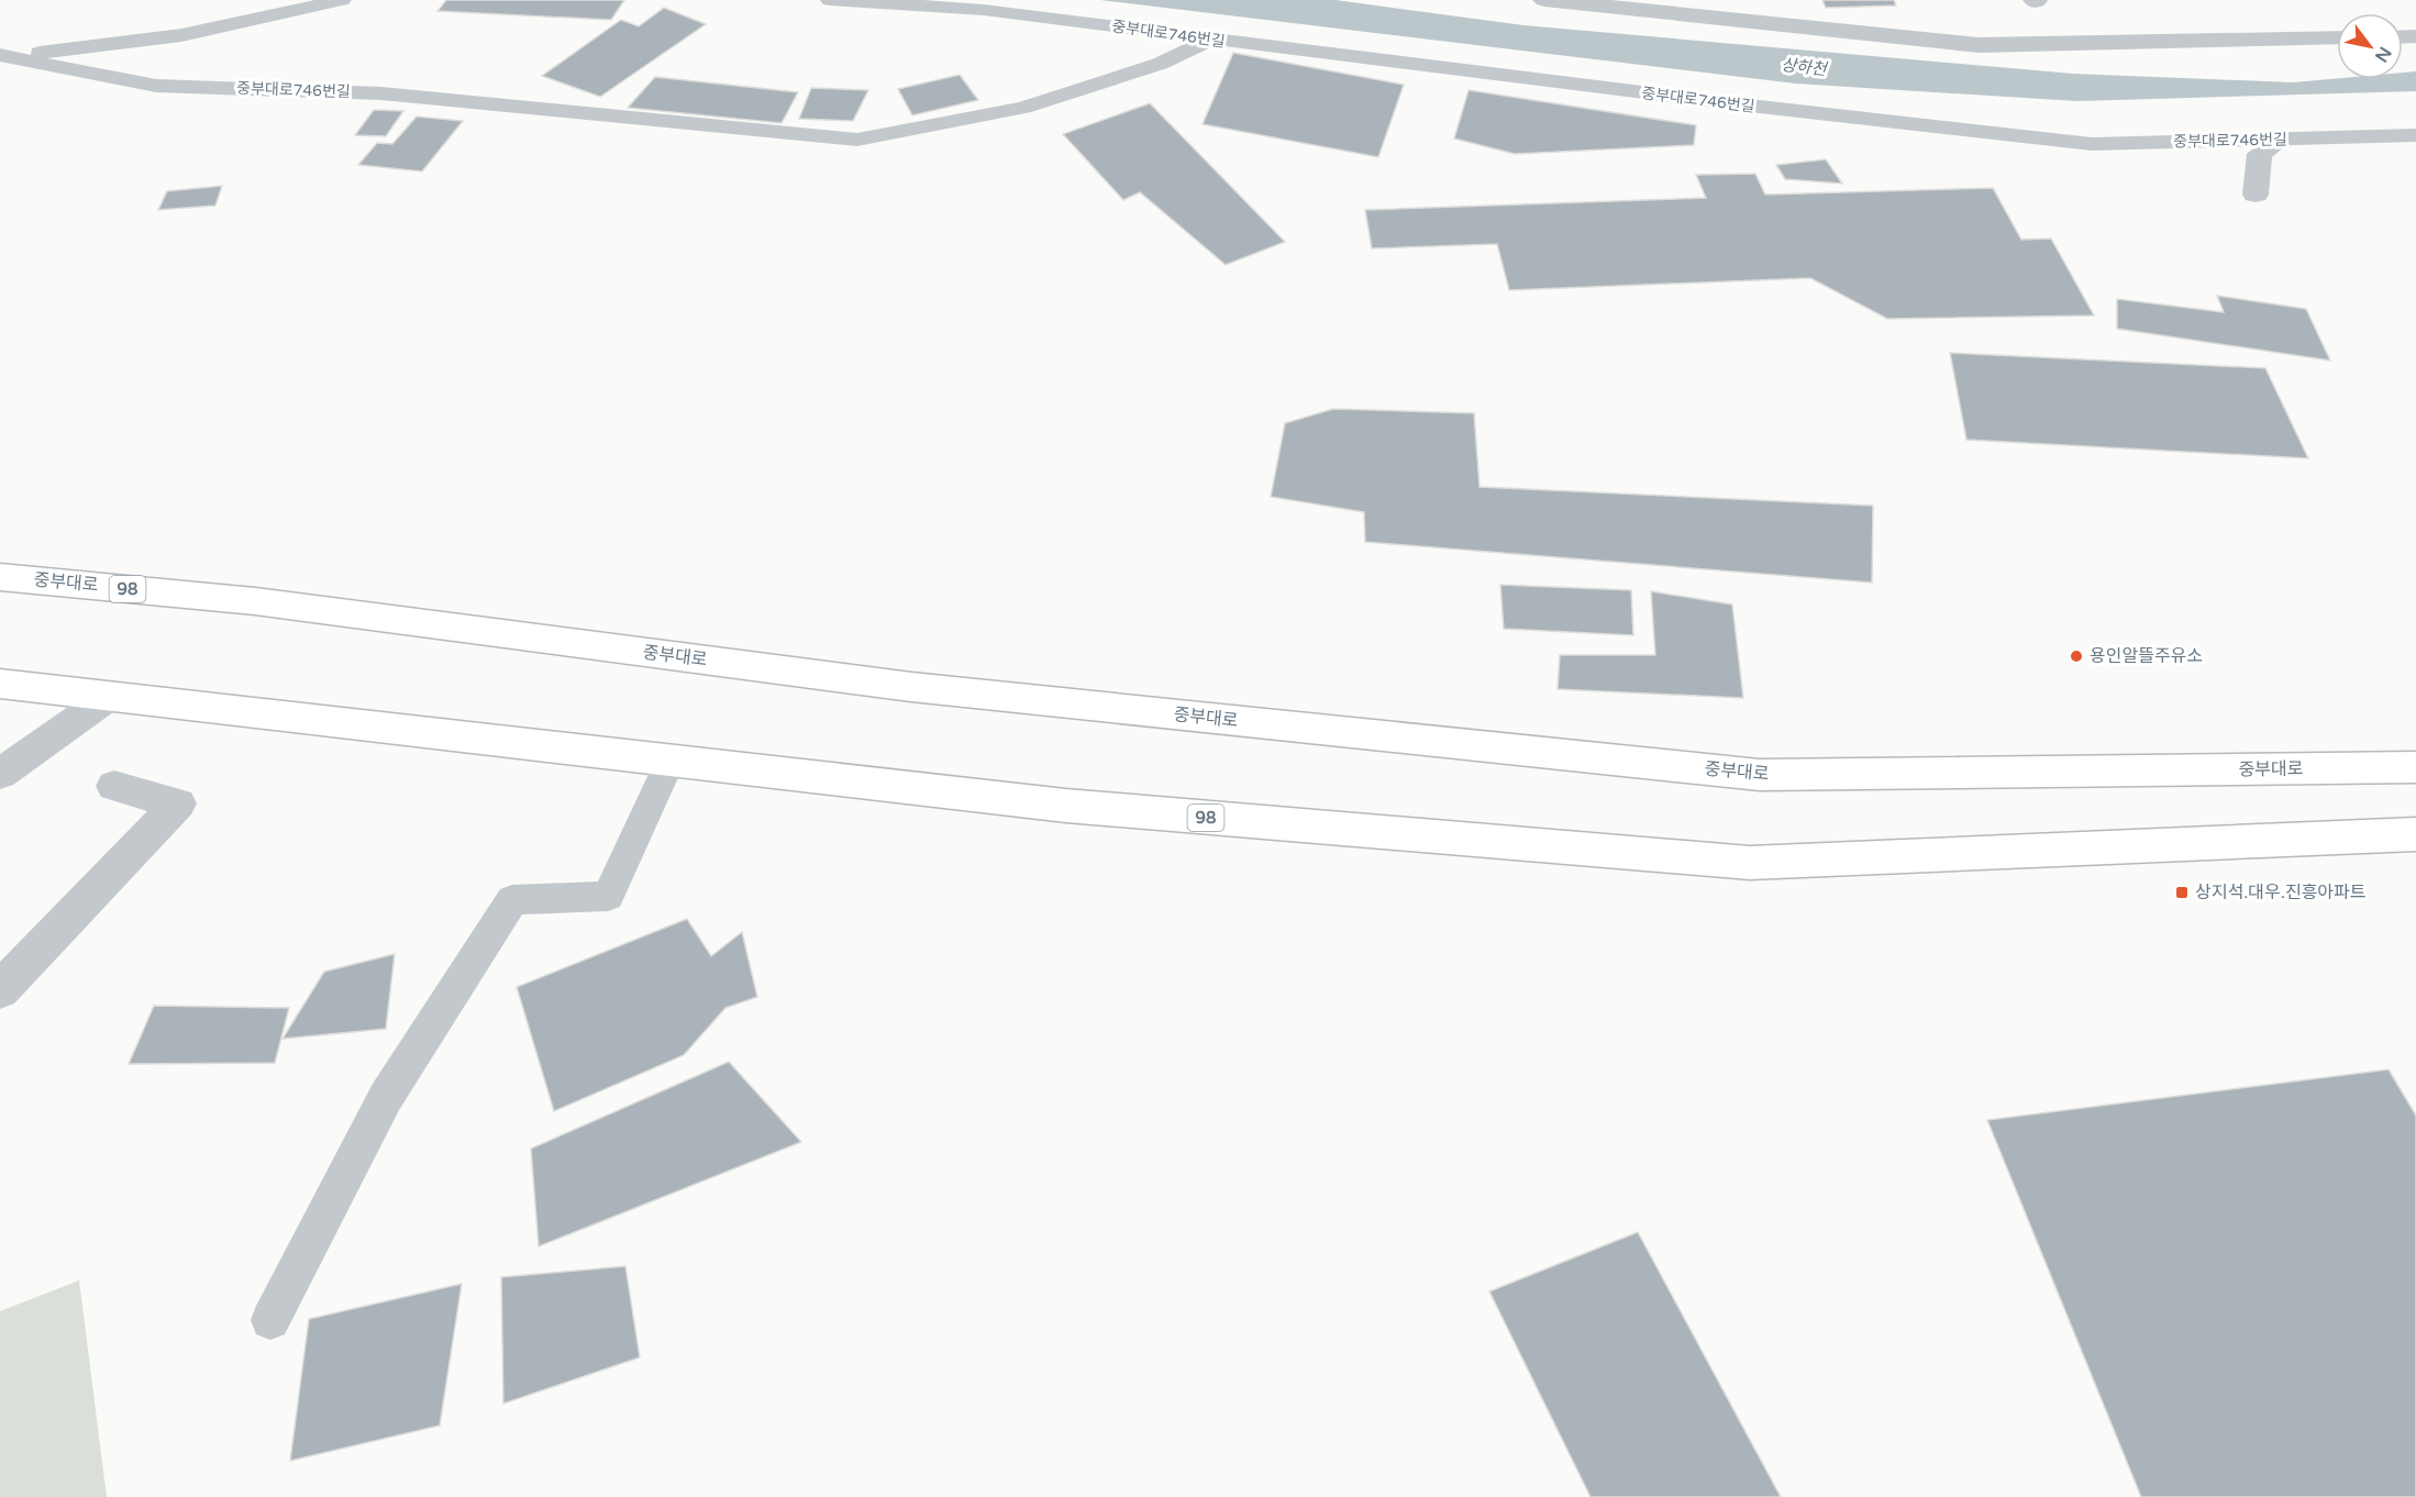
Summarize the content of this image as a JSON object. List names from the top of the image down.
{
  "streets": {
    "main road": ["중부대로", "98"],
    "lane": ["중부대로746번길"]
  },
  "water": ["상하천"],
  "places": {
    "other": ["용인알뜰주유소"],
    "transit": ["상지석.대우.진흥아파트"]
  },
  "north": "bottom right"
}
